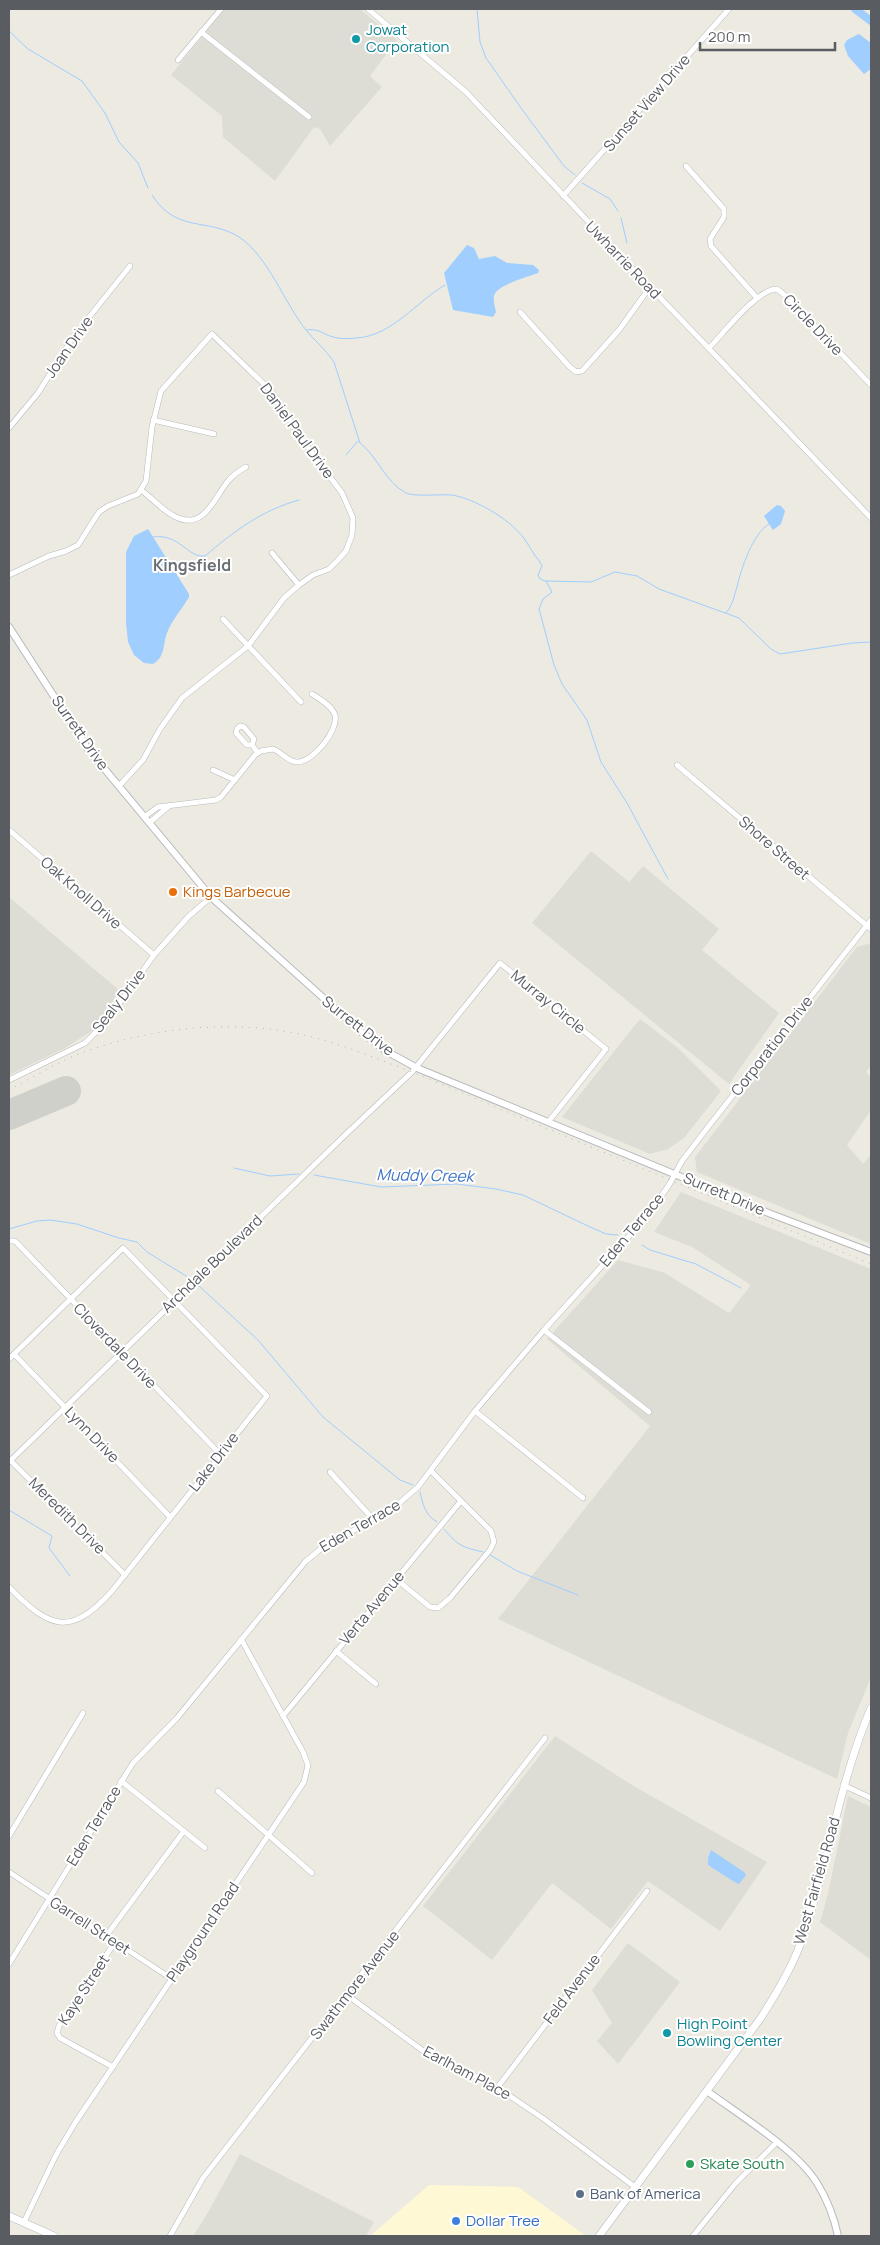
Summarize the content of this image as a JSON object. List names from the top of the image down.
{
  "streets": {
    "main road": ["West Fairfield Road"],
    "street": [
      "Sunset View Drive",
      "Uwharrie Road",
      "Circle Drive",
      "Joan Drive",
      "Daniel Paul Drive",
      "Surrett Drive",
      "Shore Street",
      "Oak Knoll Drive",
      "Sealy Drive",
      "Murray Circle",
      "Corporation Drive",
      "Eden Terrace",
      "Archdale Boulevard",
      "Cloverdale Drive",
      "Lynn Drive",
      "Lake Drive",
      "Meredith Drive",
      "Verta Avenue",
      "Garrell Street",
      "Playground Road",
      "Swathmore Avenue",
      "Feld Avenue",
      "Kaye Street",
      "Earlham Place"
    ]
  },
  "crossings": [
    ["Sunset View Drive", "Uwharrie Road"],
    ["Uwharrie Road", "Circle Drive"],
    ["Daniel Paul Drive", "Surrett Drive"],
    ["Surrett Drive", "Sealy Drive"],
    ["Surrett Drive", "Murray Circle"],
    ["Surrett Drive", "Corporation Drive"],
    ["Surrett Drive", "Eden Terrace"],
    ["Surrett Drive", "Archdale Boulevard"],
    ["Shore Street", "Corporation Drive"],
    ["Oak Knoll Drive", "Sealy Drive"],
    ["Murray Circle", "Archdale Boulevard"],
    ["Corporation Drive", "Eden Terrace"],
    ["Eden Terrace", "Garrell Street"],
    ["Eden Terrace", "Playground Road"],
    ["Archdale Boulevard", "Cloverdale Drive"],
    ["Archdale Boulevard", "Lynn Drive"],
    ["Archdale Boulevard", "Lake Drive"],
    ["Archdale Boulevard", "Meredith Drive"],
    ["Cloverdale Drive", "Lake Drive"],
    ["Lynn Drive", "Lake Drive"],
    ["Lake Drive", "Meredith Drive"],
    ["Verta Avenue", "Playground Road"],
    ["West Fairfield Road", "Earlham Place"],
    ["Garrell Street", "Playground Road"],
    ["Garrell Street", "Kaye Street"],
    ["Playground Road", "Kaye Street"],
    ["Swathmore Avenue", "Earlham Place"],
    ["Feld Avenue", "Earlham Place"]
  ],
  "districts": ["Kingsfield"],
  "water": ["Muddy Creek"],
  "places": [
    "Jowat Corporation",
    "Kings Barbecue",
    "High Point Bowling Center",
    "Skate South",
    "Bank of America",
    "Dollar Tree"
  ],
  "scale_bar": "200 m"
}
